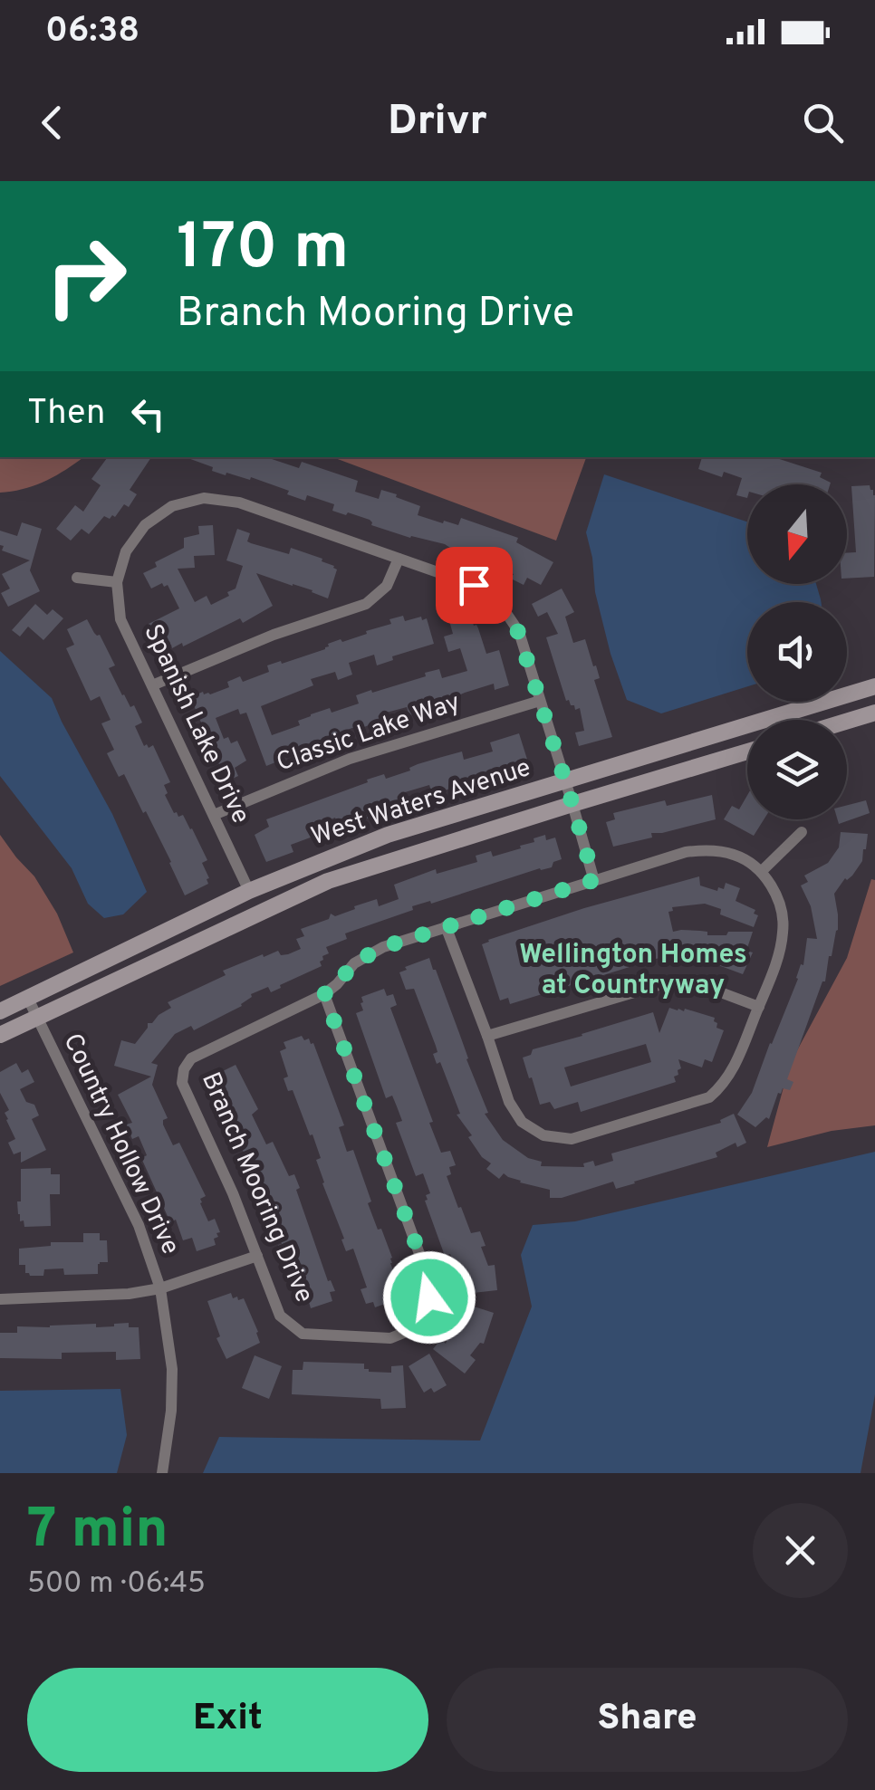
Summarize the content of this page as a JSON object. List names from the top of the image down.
{
  "streets": {
    "street": [
      "Spanish Lake Drive",
      "Classic Lake Way",
      "West Waters Avenue",
      "Country Hollow Drive",
      "Branch Mooring Drive"
    ]
  },
  "crossings": [
    ["Spanish Lake Drive", "Classic Lake Way"],
    ["Spanish Lake Drive", "West Waters Avenue"],
    ["Spanish Lake Drive", "Branch Mooring Drive"],
    ["West Waters Avenue", "Country Hollow Drive"]
  ],
  "districts": ["Wellington Homes at Countryway"],
  "north": "bottom",
  "page": {
    "status": "06:38",
    "header": "Drivr",
    "turn": ["170 m", "Branch Mooring Drive"],
    "then": "Then",
    "heading": ["7 min", "500 m · 06:45"],
    "buttons": ["Exit", "Share"]
  }
}
